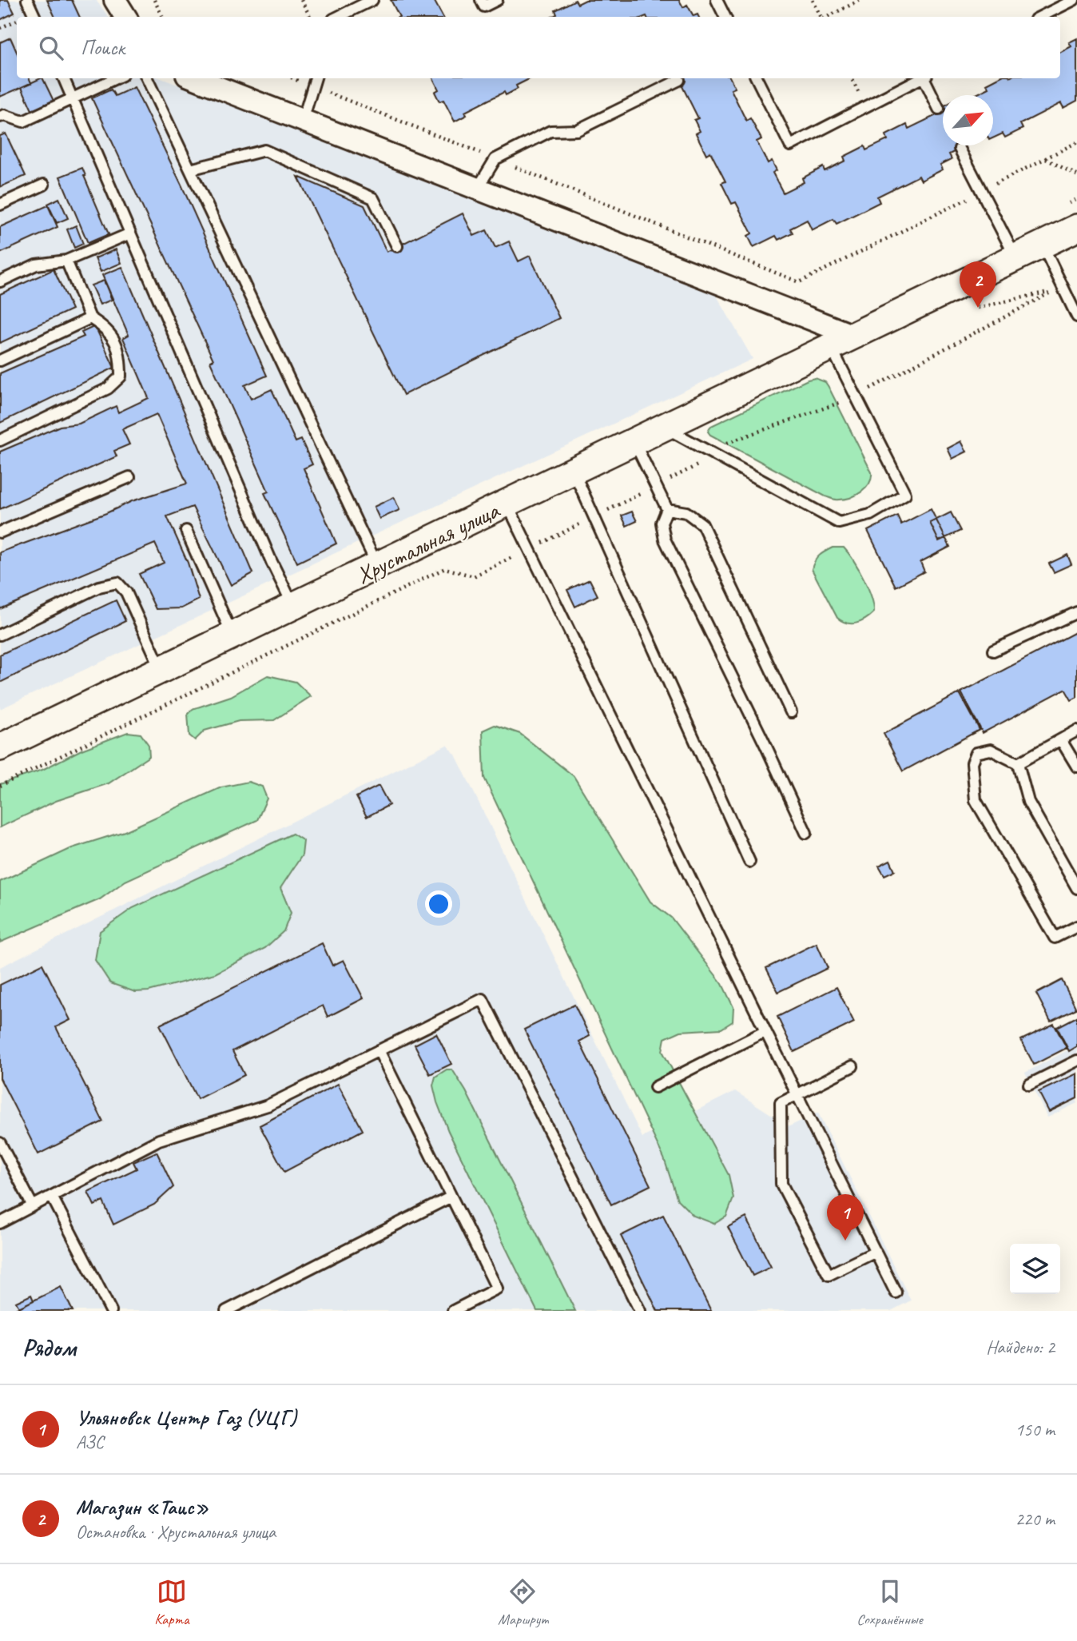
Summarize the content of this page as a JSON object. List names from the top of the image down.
{
  "streets": {
    "street": ["Хрустальная улица"]
  },
  "north": "top right",
  "page": {
    "search": "Поиск",
    "pins": ["2", "1"],
    "heading": ["Рядом", "Найдено: 2"],
    "list": [
      {
        "mark": "1",
        "name": "Ульяновск Центр Газ (УЦГ)",
        "note": "АЗС",
        "value": "150 m"
      },
      {
        "mark": "2",
        "name": "Магазин «Таис»",
        "note": "Остановка · Хрустальная улица",
        "value": "220 m"
      }
    ],
    "nav": ["Карта", "Маршрут", "Сохранённые"]
  }
}
